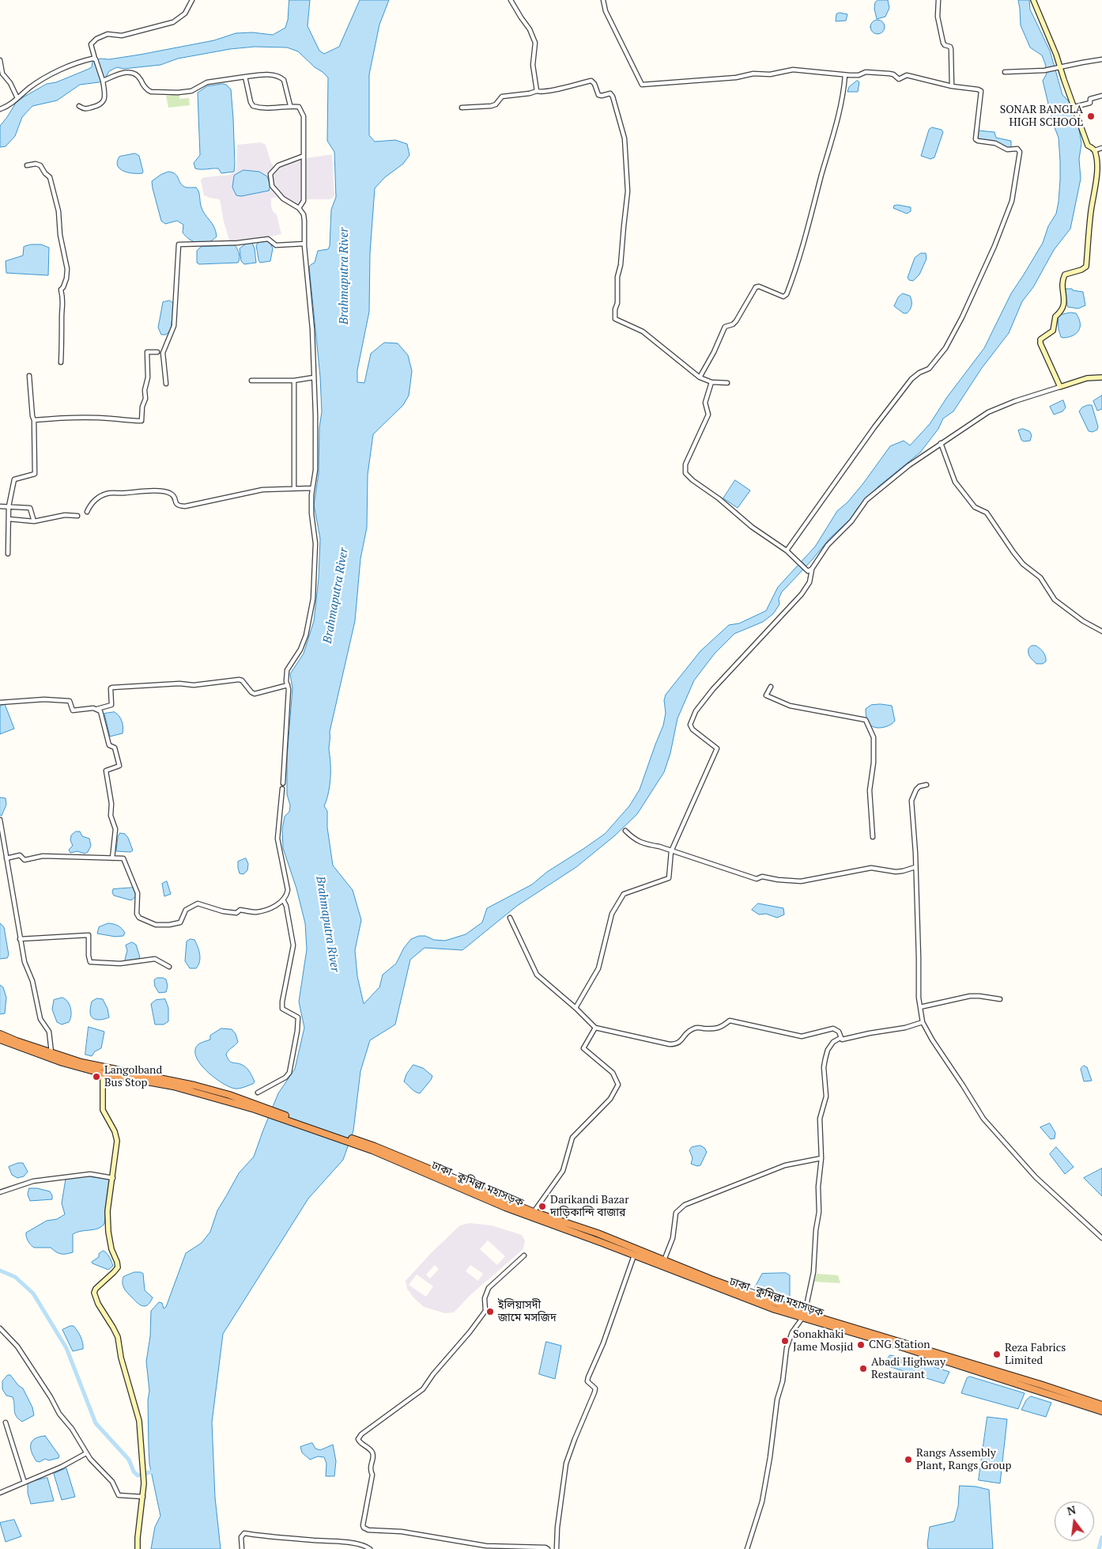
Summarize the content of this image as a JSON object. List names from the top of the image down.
{
  "streets": {
    "highway": ["ঢাকা–কুমিল্লা মহাসড়ক"]
  },
  "water": ["Brahmaputra River"],
  "places": [
    "SONAR BANGLA HIGH SCHOOL",
    "Langolband Bus Stop",
    "Darikandi Bazar দাড়িকান্দি বাজার",
    "ইলিয়াসদী জামে মসজিদ",
    "Sonakhaki Jame Mosjid",
    "CNG Station",
    "Reza Fabrics Limited",
    "Abadi Highway Restaurant",
    "Rangs Assembly Plant, Rangs Group"
  ],
  "north": "top"
}
